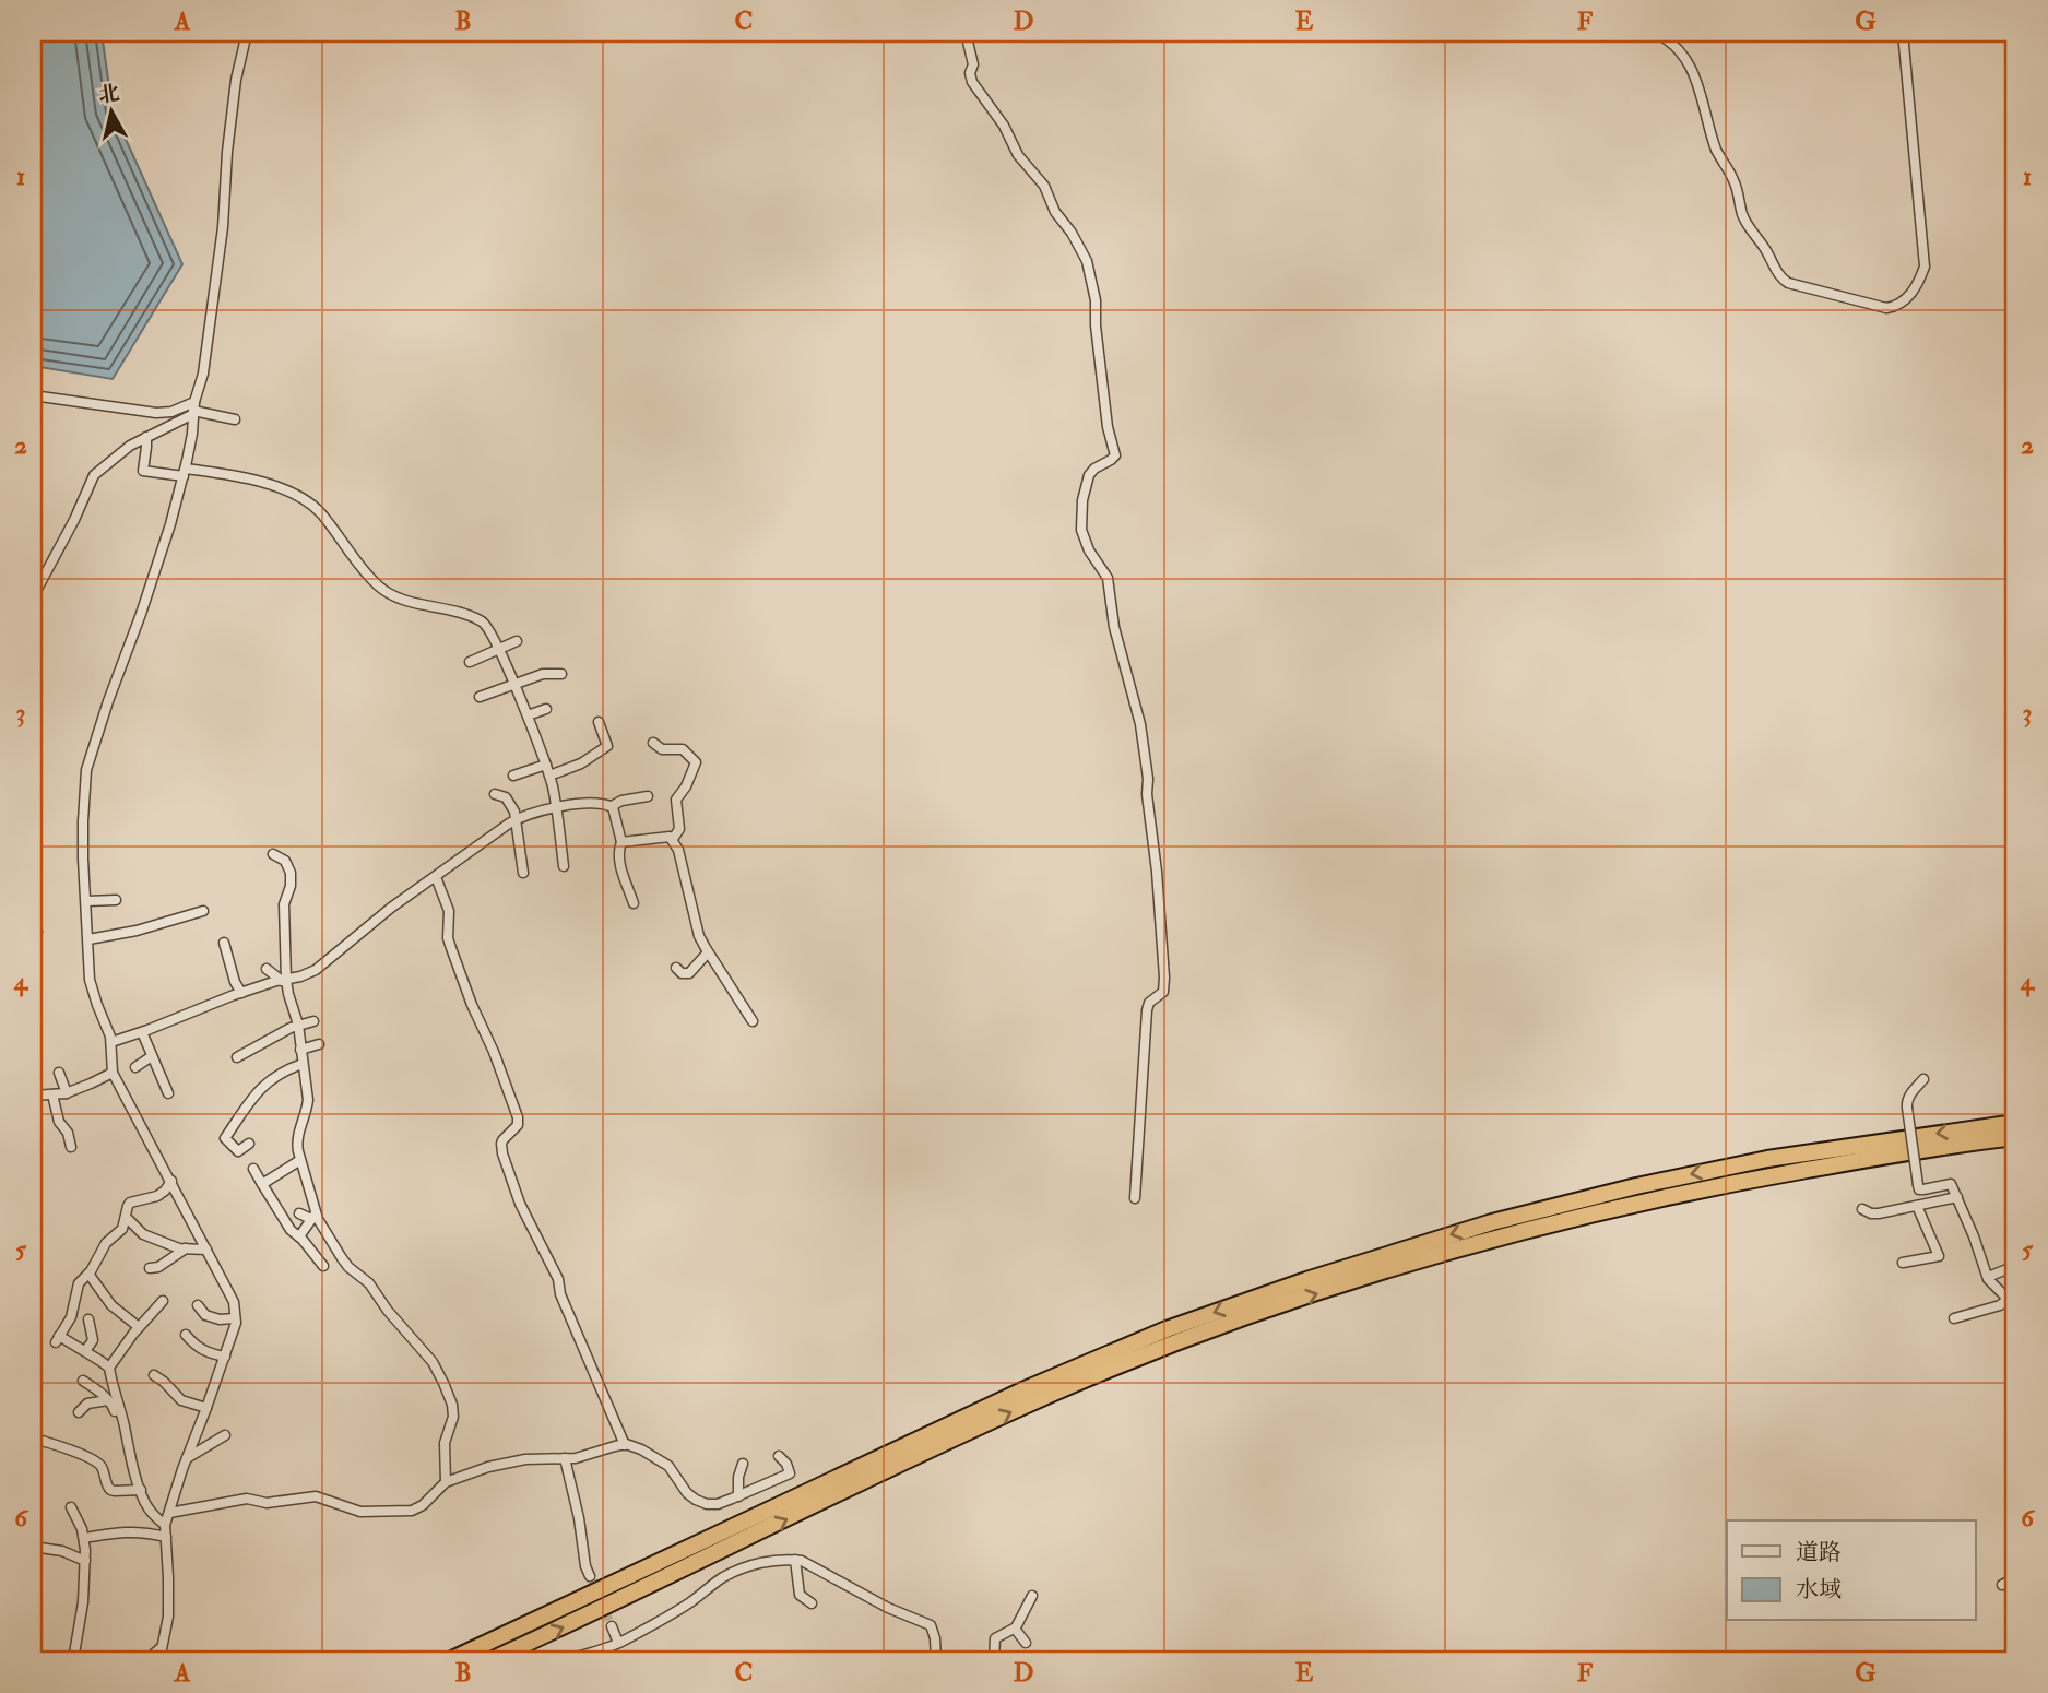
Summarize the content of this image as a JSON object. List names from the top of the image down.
{
  "legend": ["道路", "水域"],
  "north": "top",
  "grid": {
    "columns": [
      "A",
      "B",
      "C",
      "D",
      "E",
      "F",
      "G"
    ],
    "rows": [
      "1",
      "2",
      "3",
      "4",
      "5",
      "6"
    ]
  }
}
